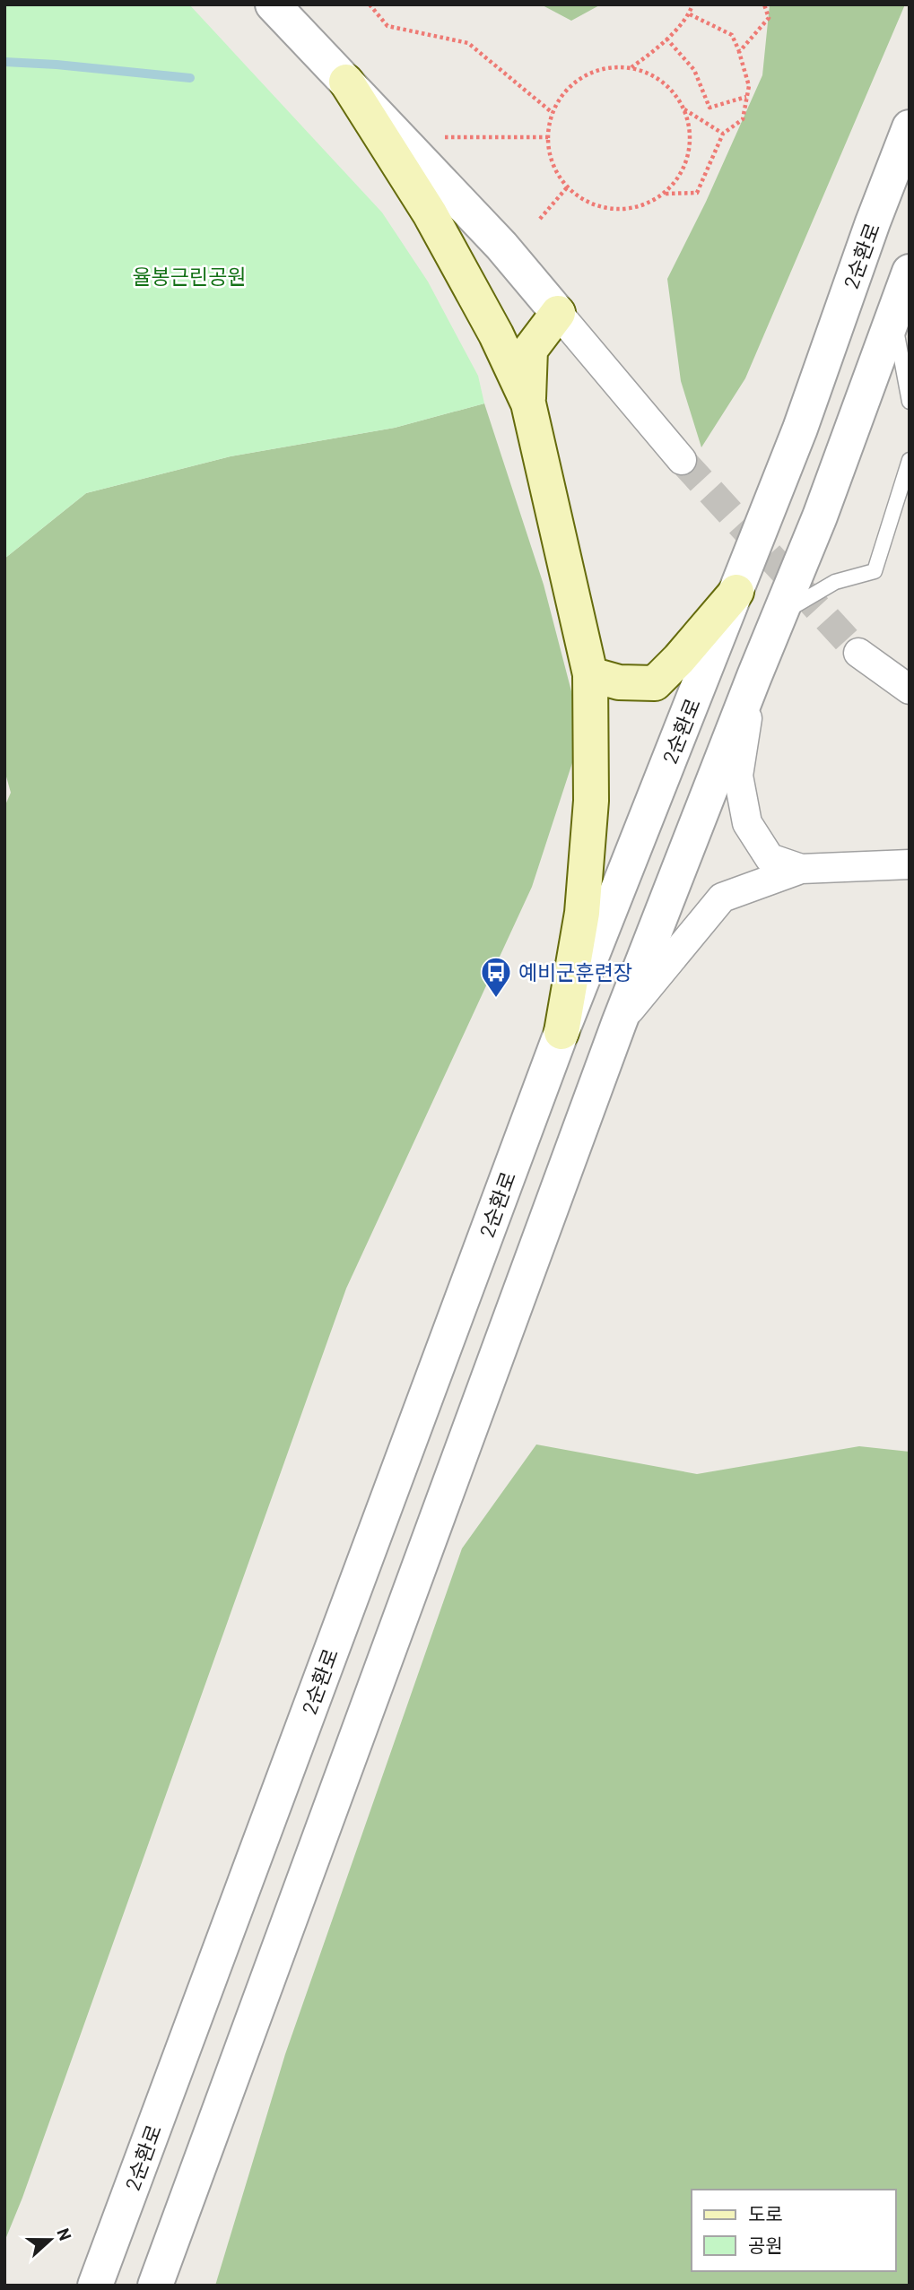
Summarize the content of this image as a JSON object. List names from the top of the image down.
{
  "streets": {
    "street": ["2순환로"]
  },
  "parks": ["율봉근린공원"],
  "places": {
    "bus stop": ["예비군훈련장"]
  },
  "legend": ["도로", "공원"],
  "north": "right"
}
